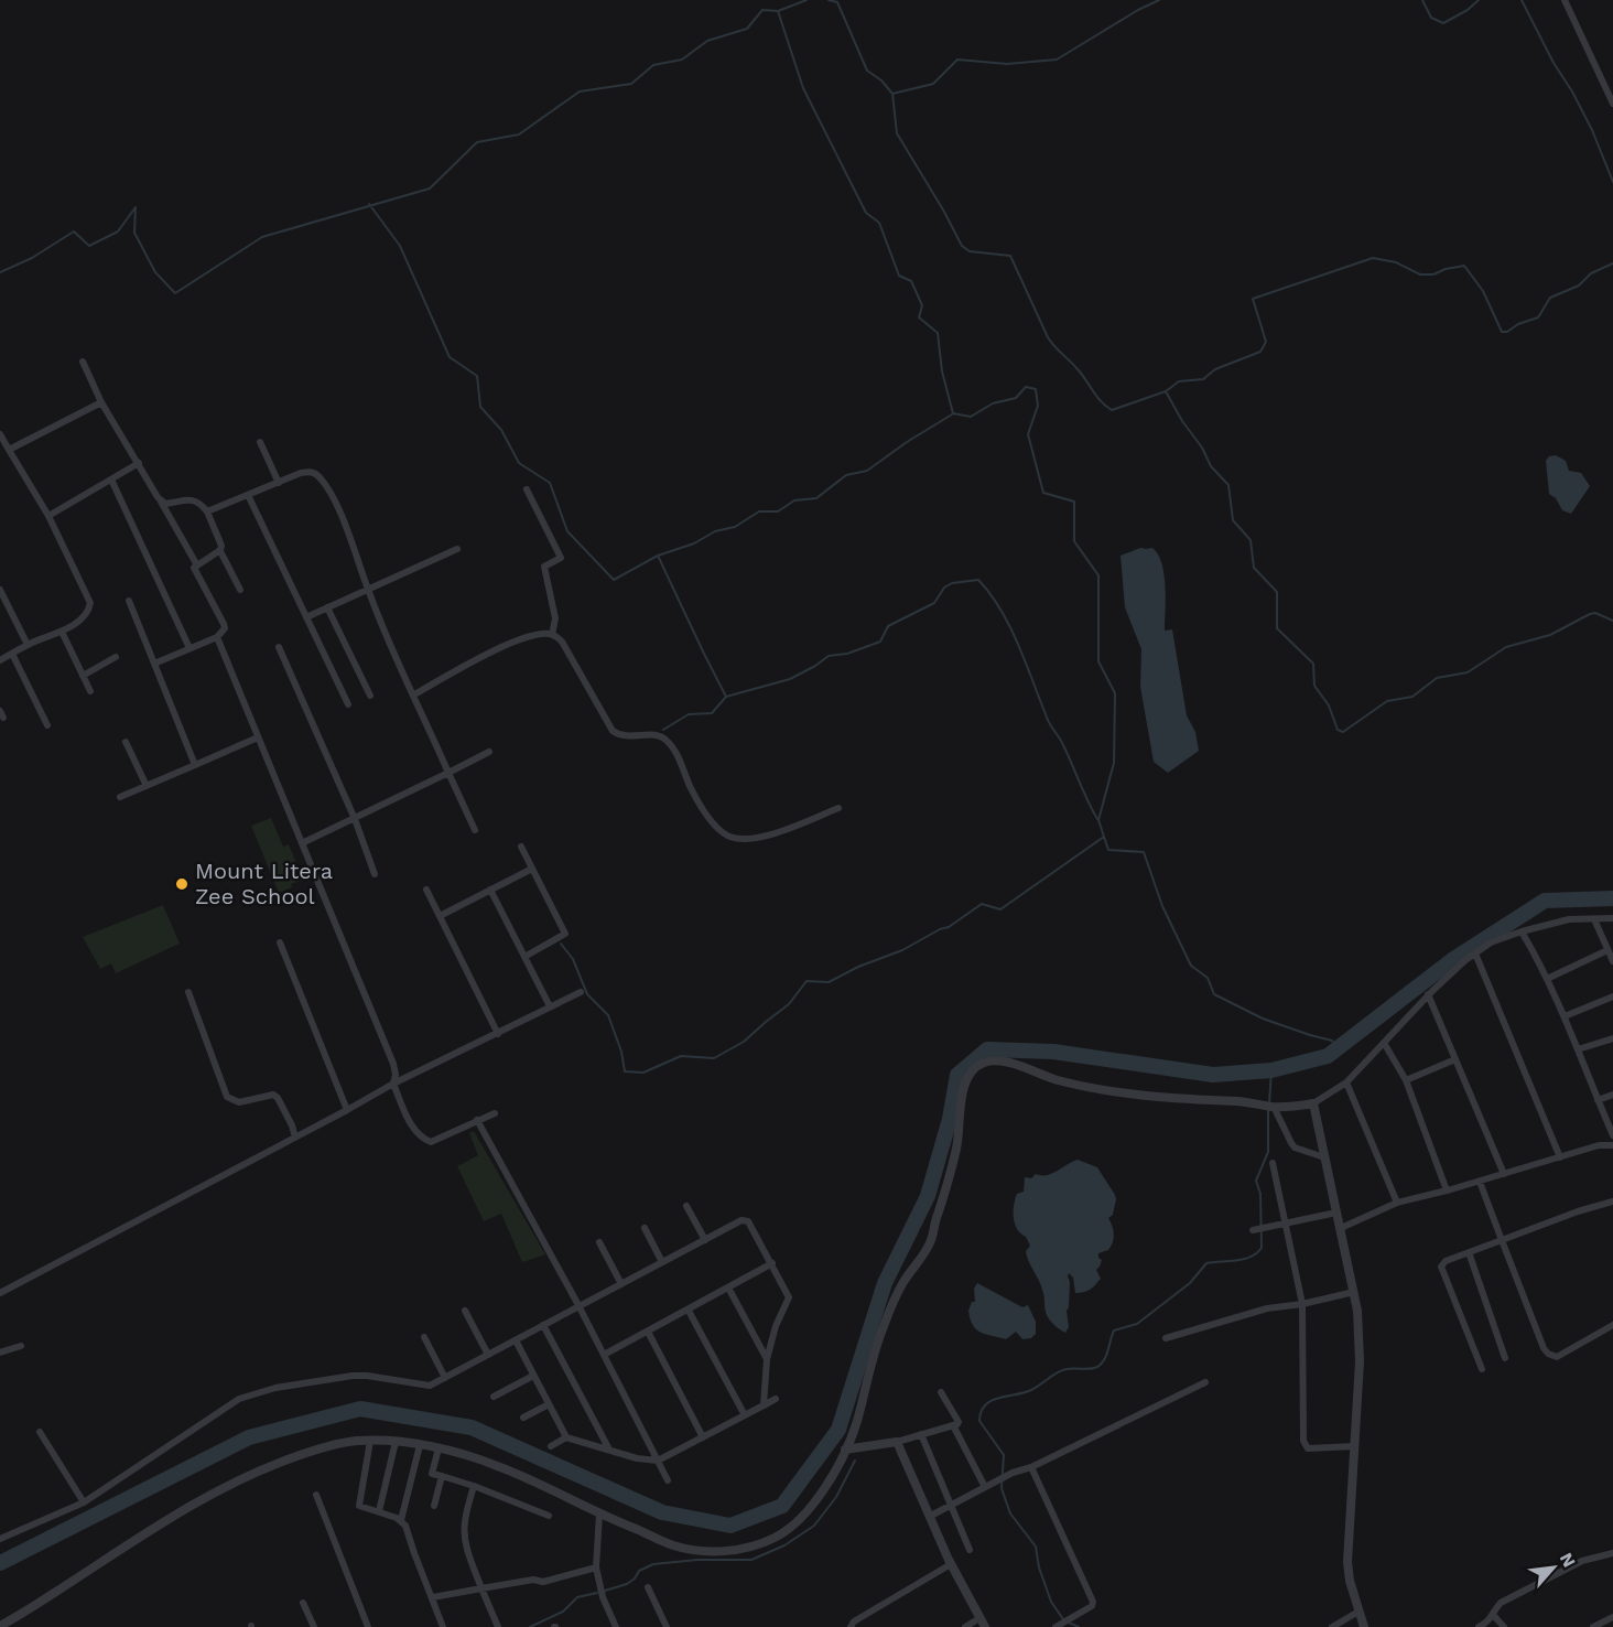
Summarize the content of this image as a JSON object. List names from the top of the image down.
{
  "places": ["Mount Litera Zee School"],
  "north": "top right"
}
